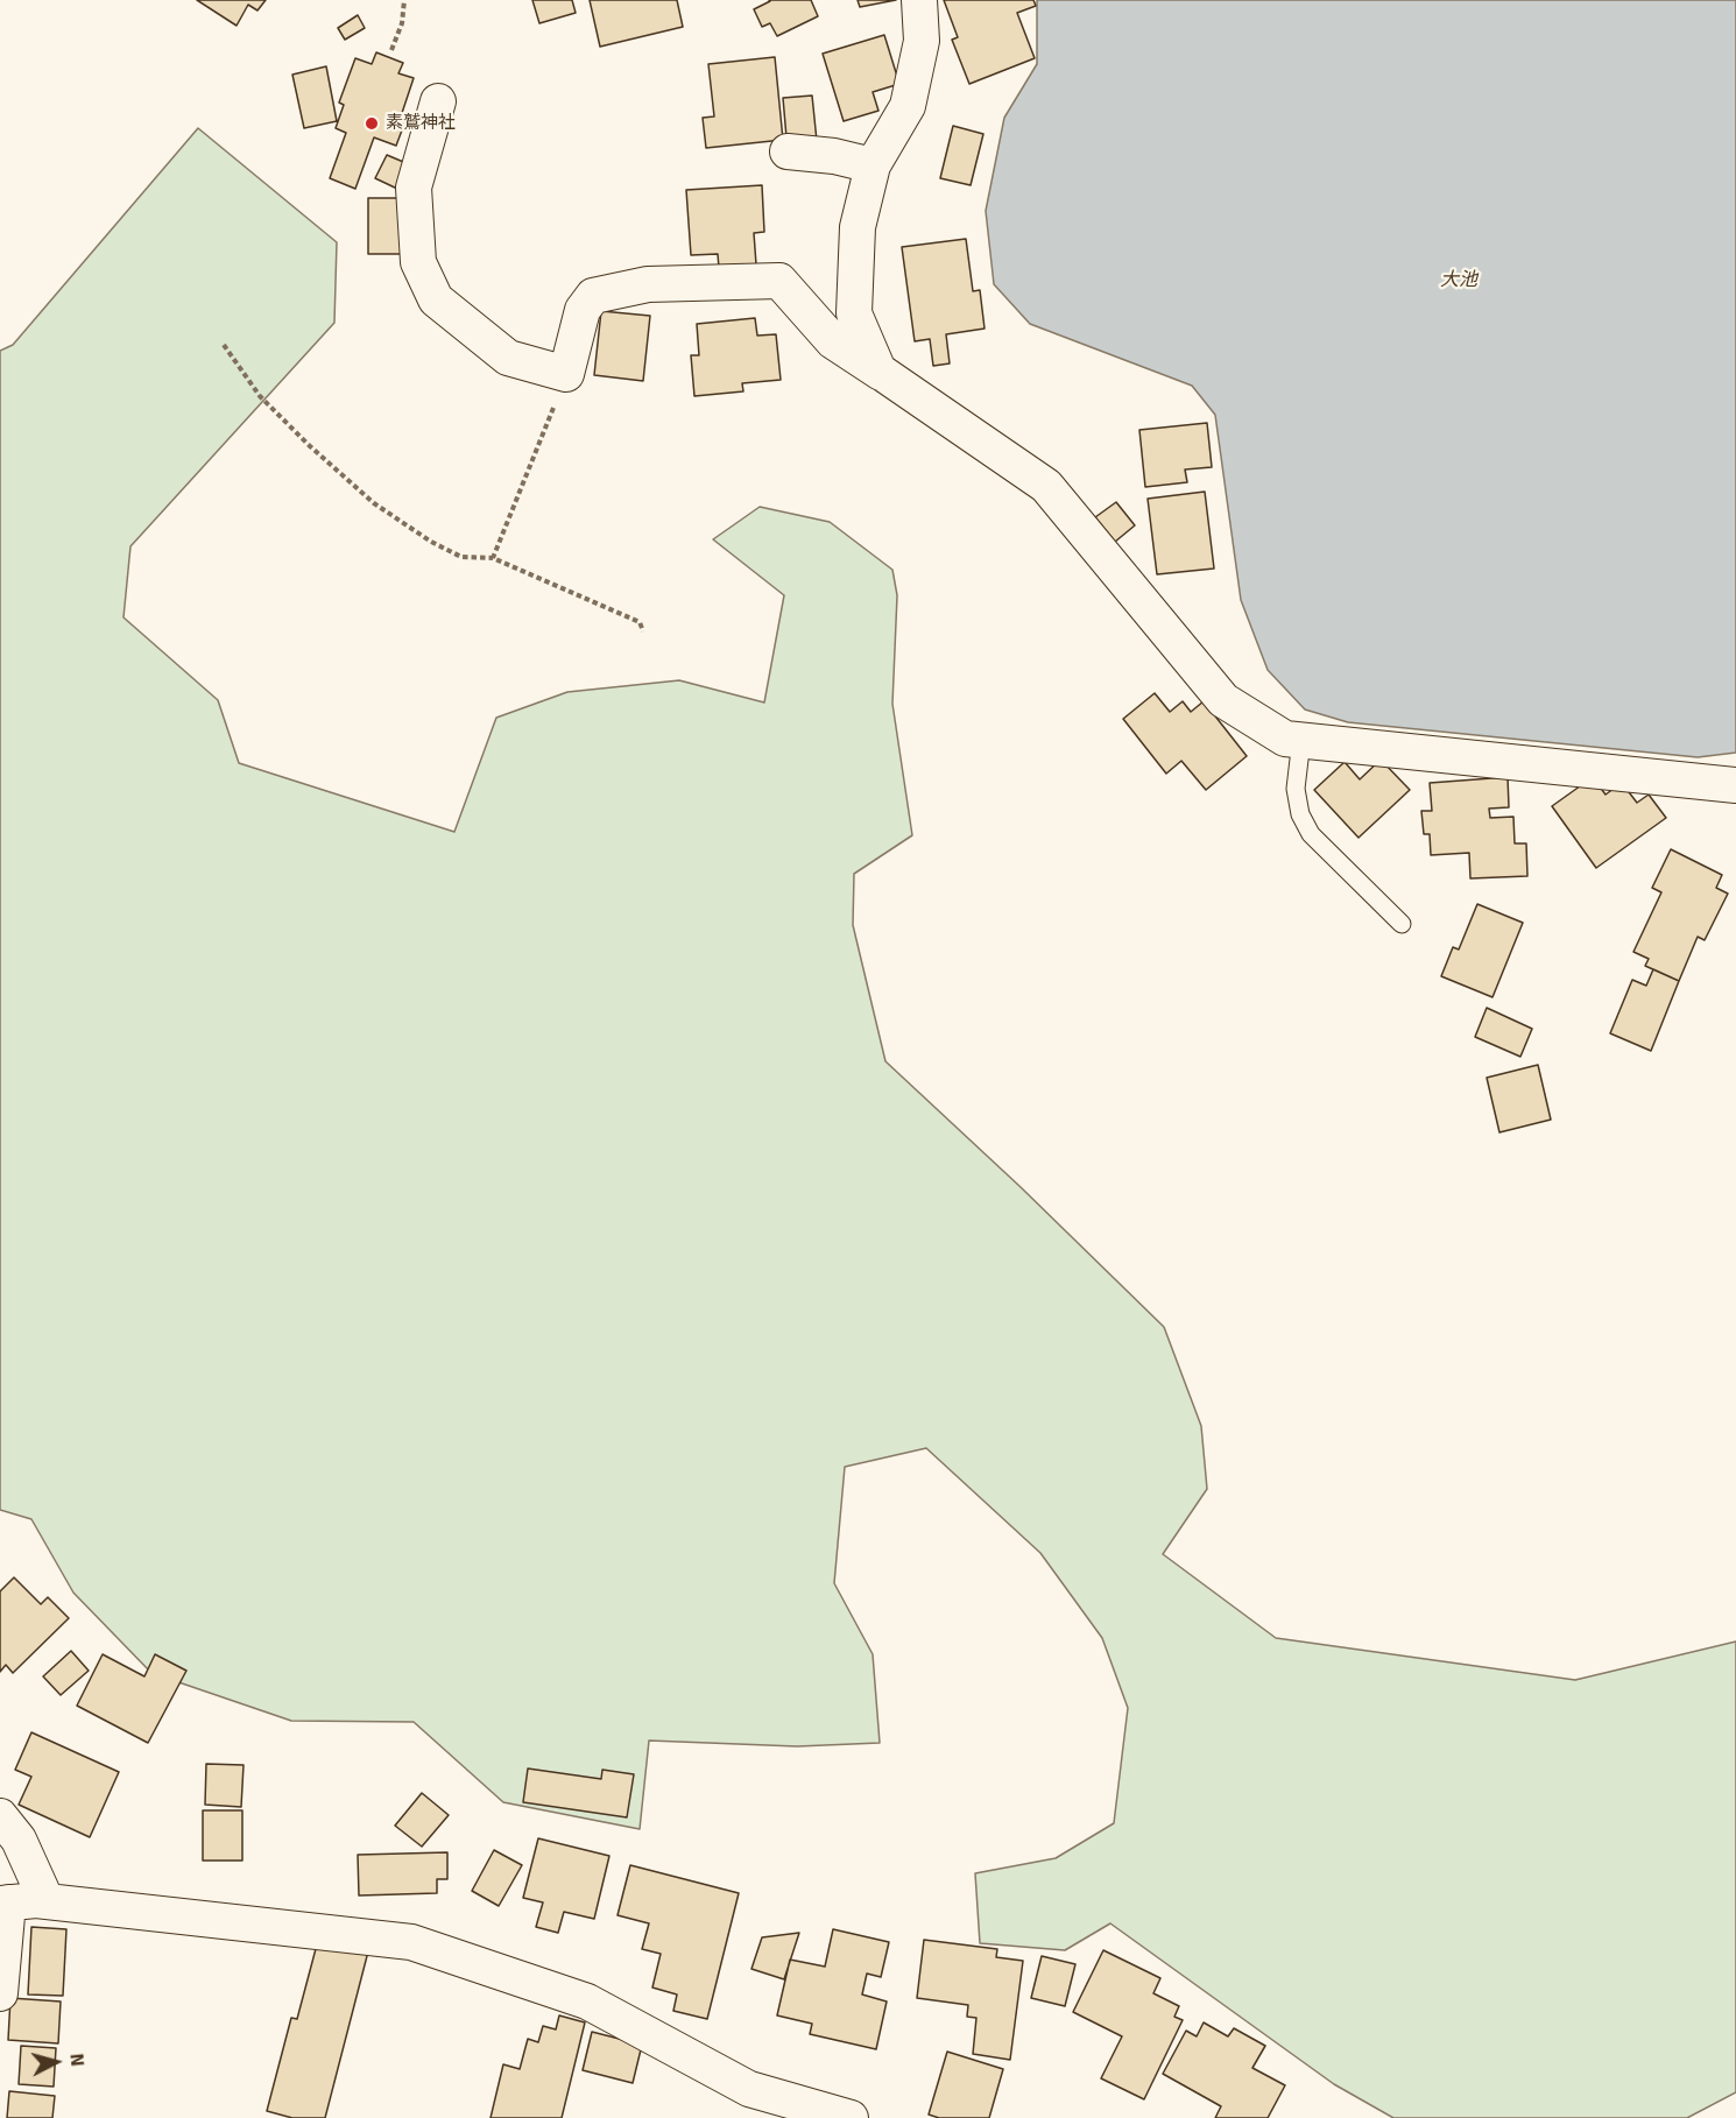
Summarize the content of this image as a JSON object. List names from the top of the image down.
{
  "water": ["大池"],
  "places": ["素鷲神社"],
  "north": "right"
}
